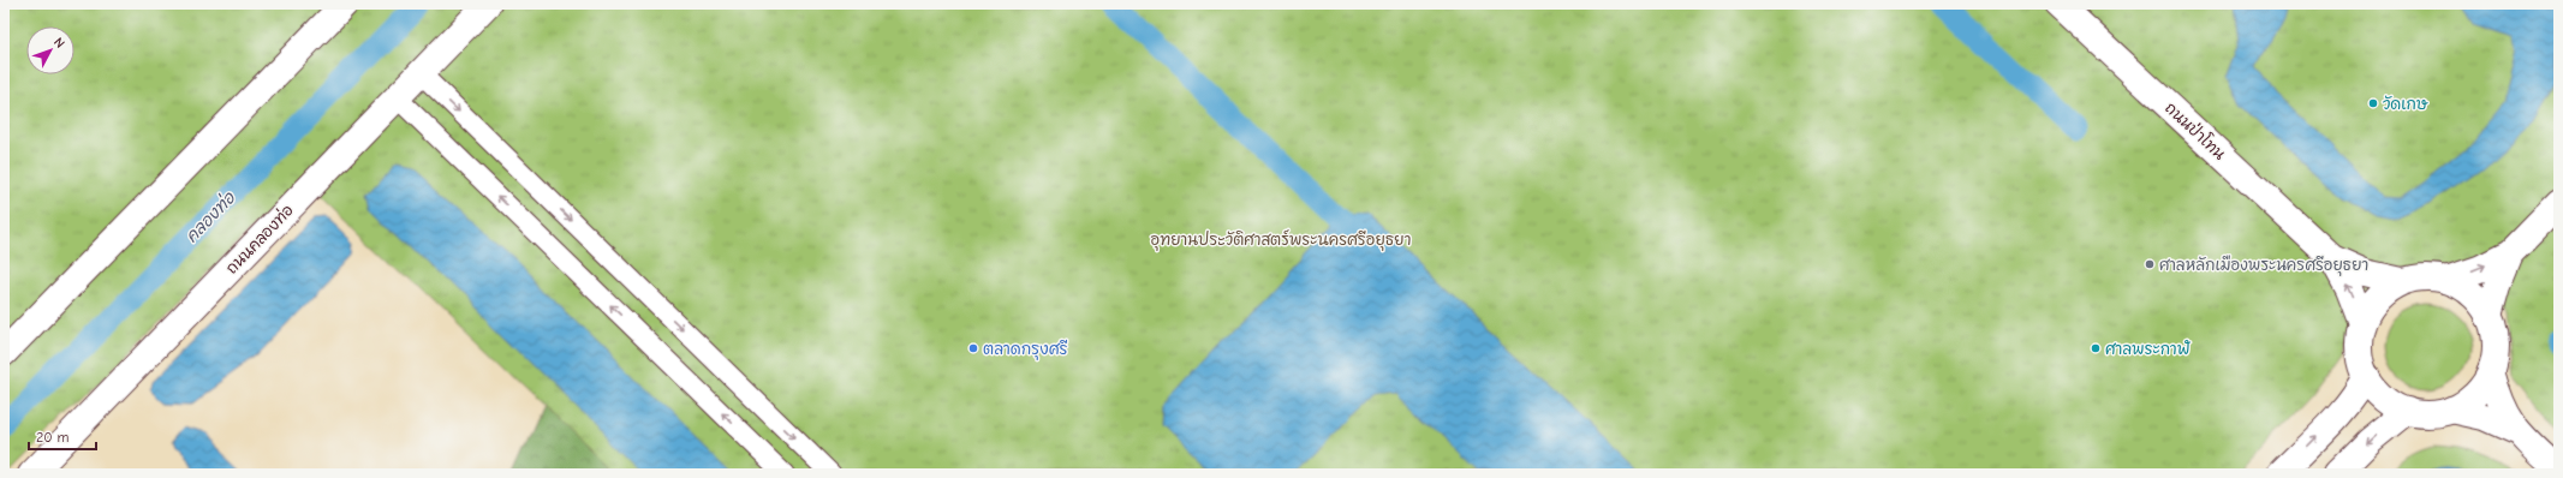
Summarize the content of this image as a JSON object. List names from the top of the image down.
{
  "streets": {
    "street": ["ถนนป่าโทน", "ถนนคลองท่อ"]
  },
  "water": ["คลองท่อ"],
  "parks": ["อุทยานประวัติศาสตร์พระนครศรีอยุธยา"],
  "places": [
    "วัดเกษ",
    "ศาลหลักเมืองพระนครศรีอยุธยา",
    "ตลาดกรุงศรี",
    "ศาลพระกาฬ"
  ],
  "scale_bar": "20 m",
  "north": "top right"
}
